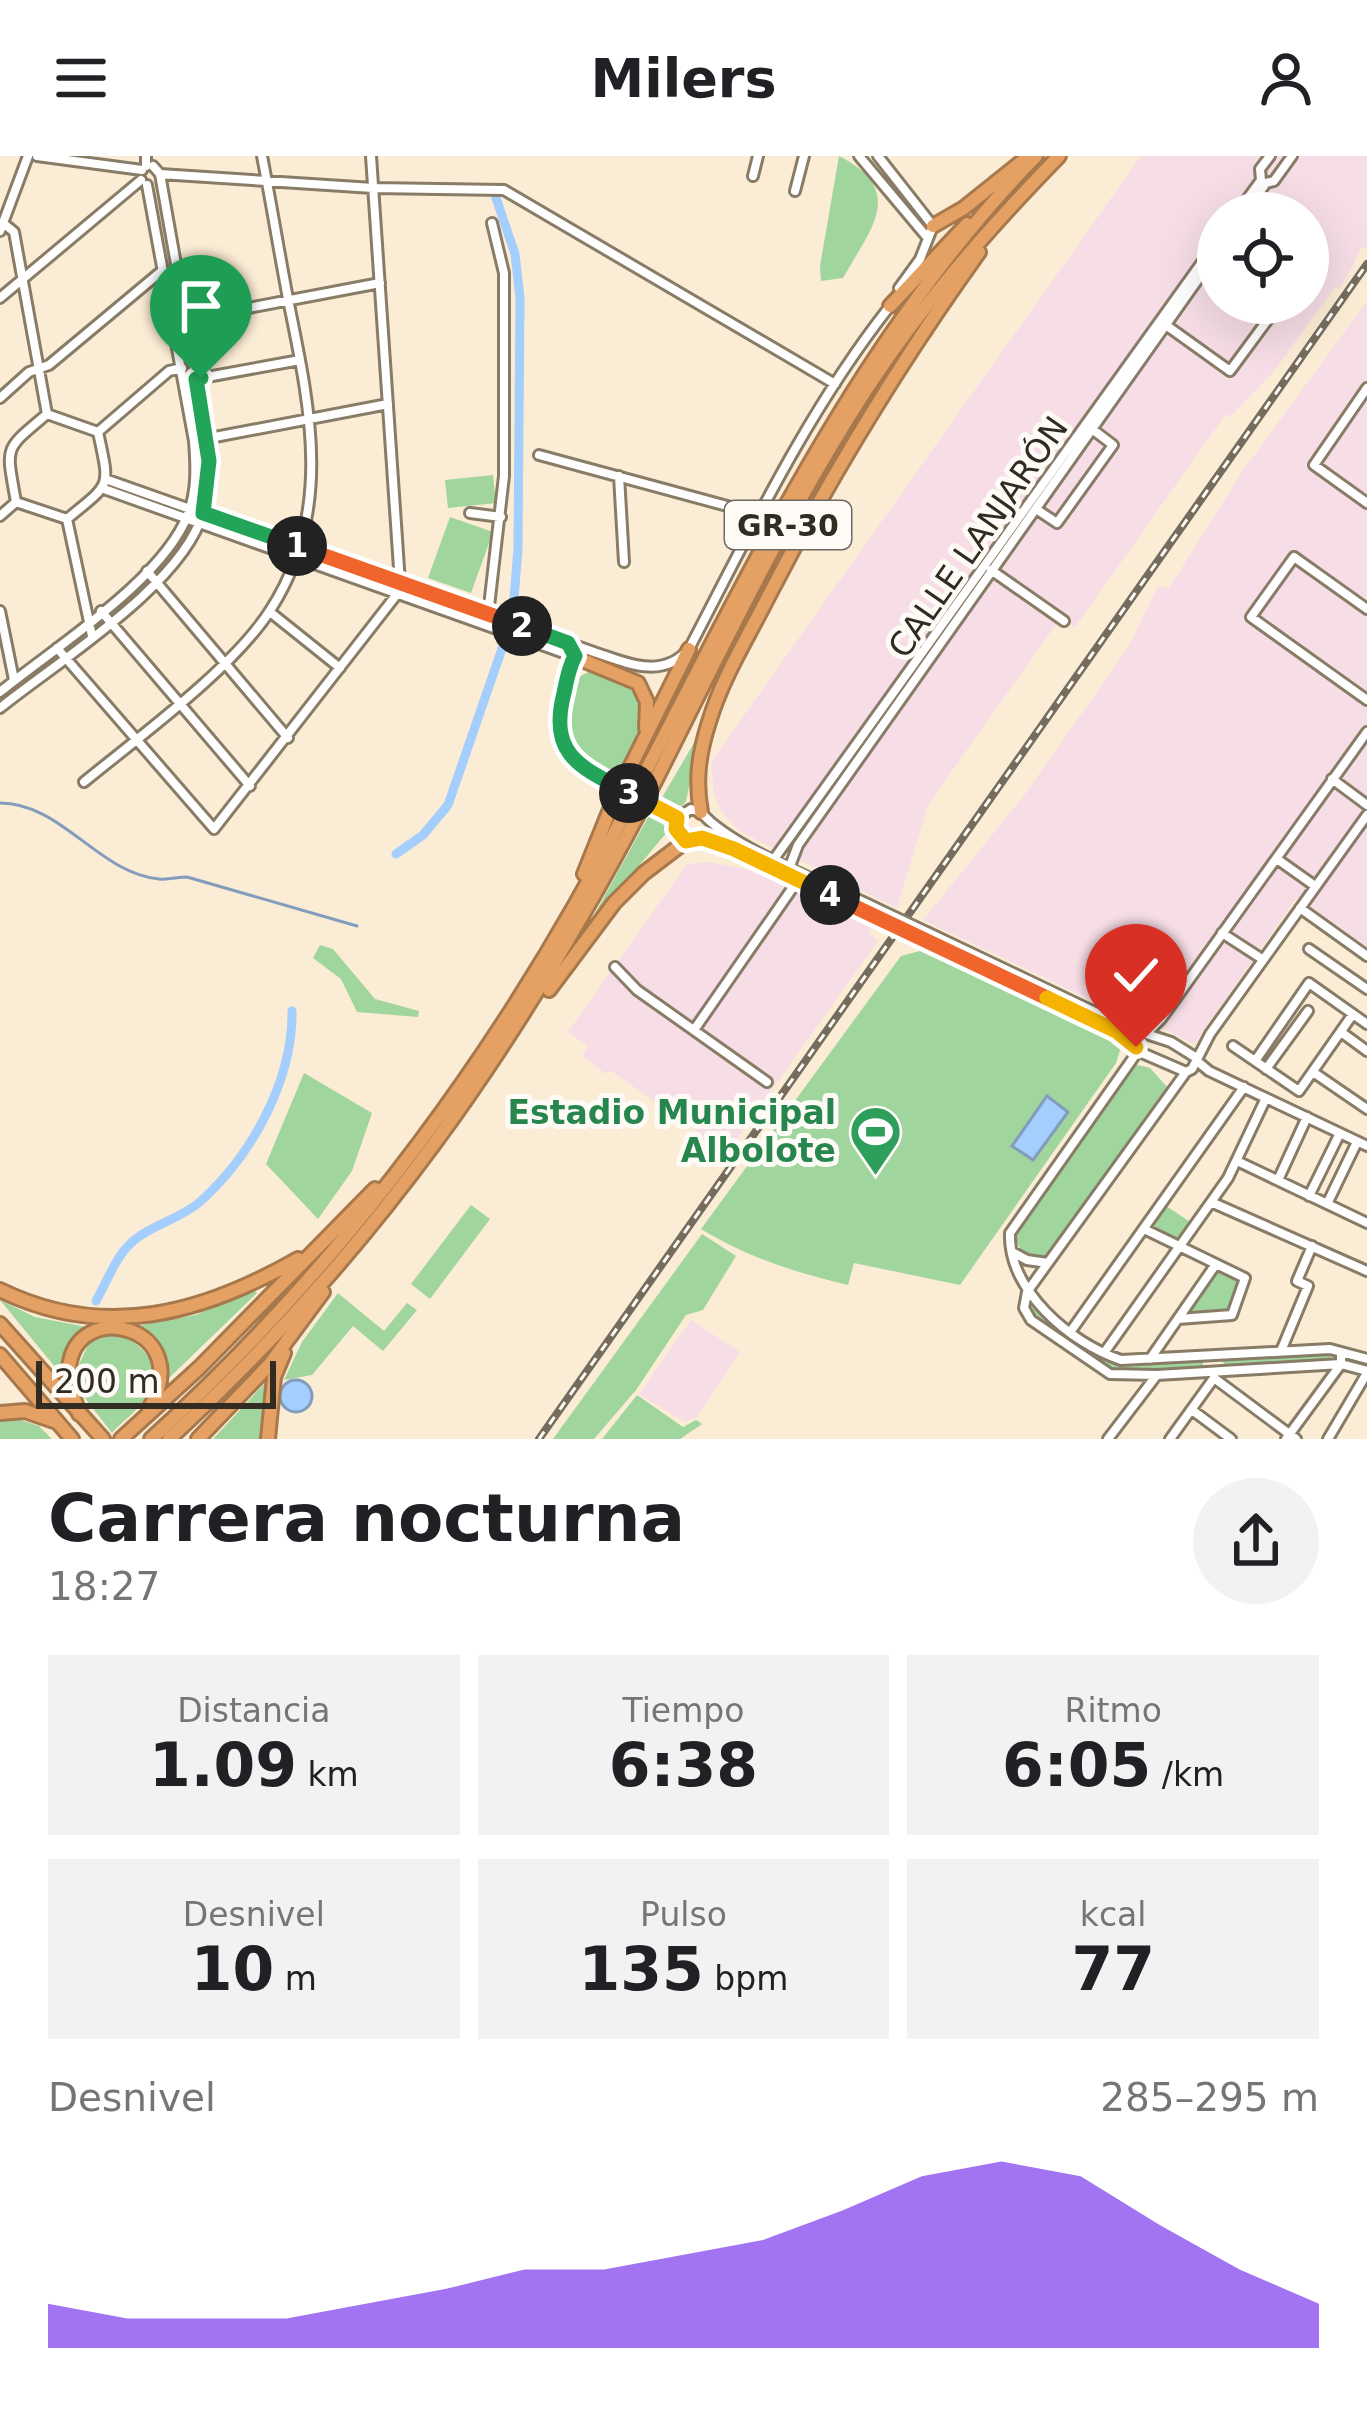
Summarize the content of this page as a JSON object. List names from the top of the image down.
{
  "streets": {
    "highway": ["GR-30"],
    "street": ["CALLE LANJARÓN"]
  },
  "places": {
    "sports": ["Estadio Municipal Albolote"]
  },
  "scale_bar": "200 m",
  "page": {
    "header": "Milers",
    "pins": [
      "1",
      "2",
      "3",
      "4"
    ],
    "scale": "200 m",
    "heading": ["Carrera nocturna", "18:27"],
    "stats": [
      ["Distancia", "1.09 km"],
      ["Tiempo", "6:38"],
      ["Ritmo", "6:05 /km"],
      ["Desnivel", "10 m"],
      ["Pulso", "135 bpm"],
      ["kcal", "77"]
    ],
    "chart": ["Desnivel", "285–295 m"]
  }
}
